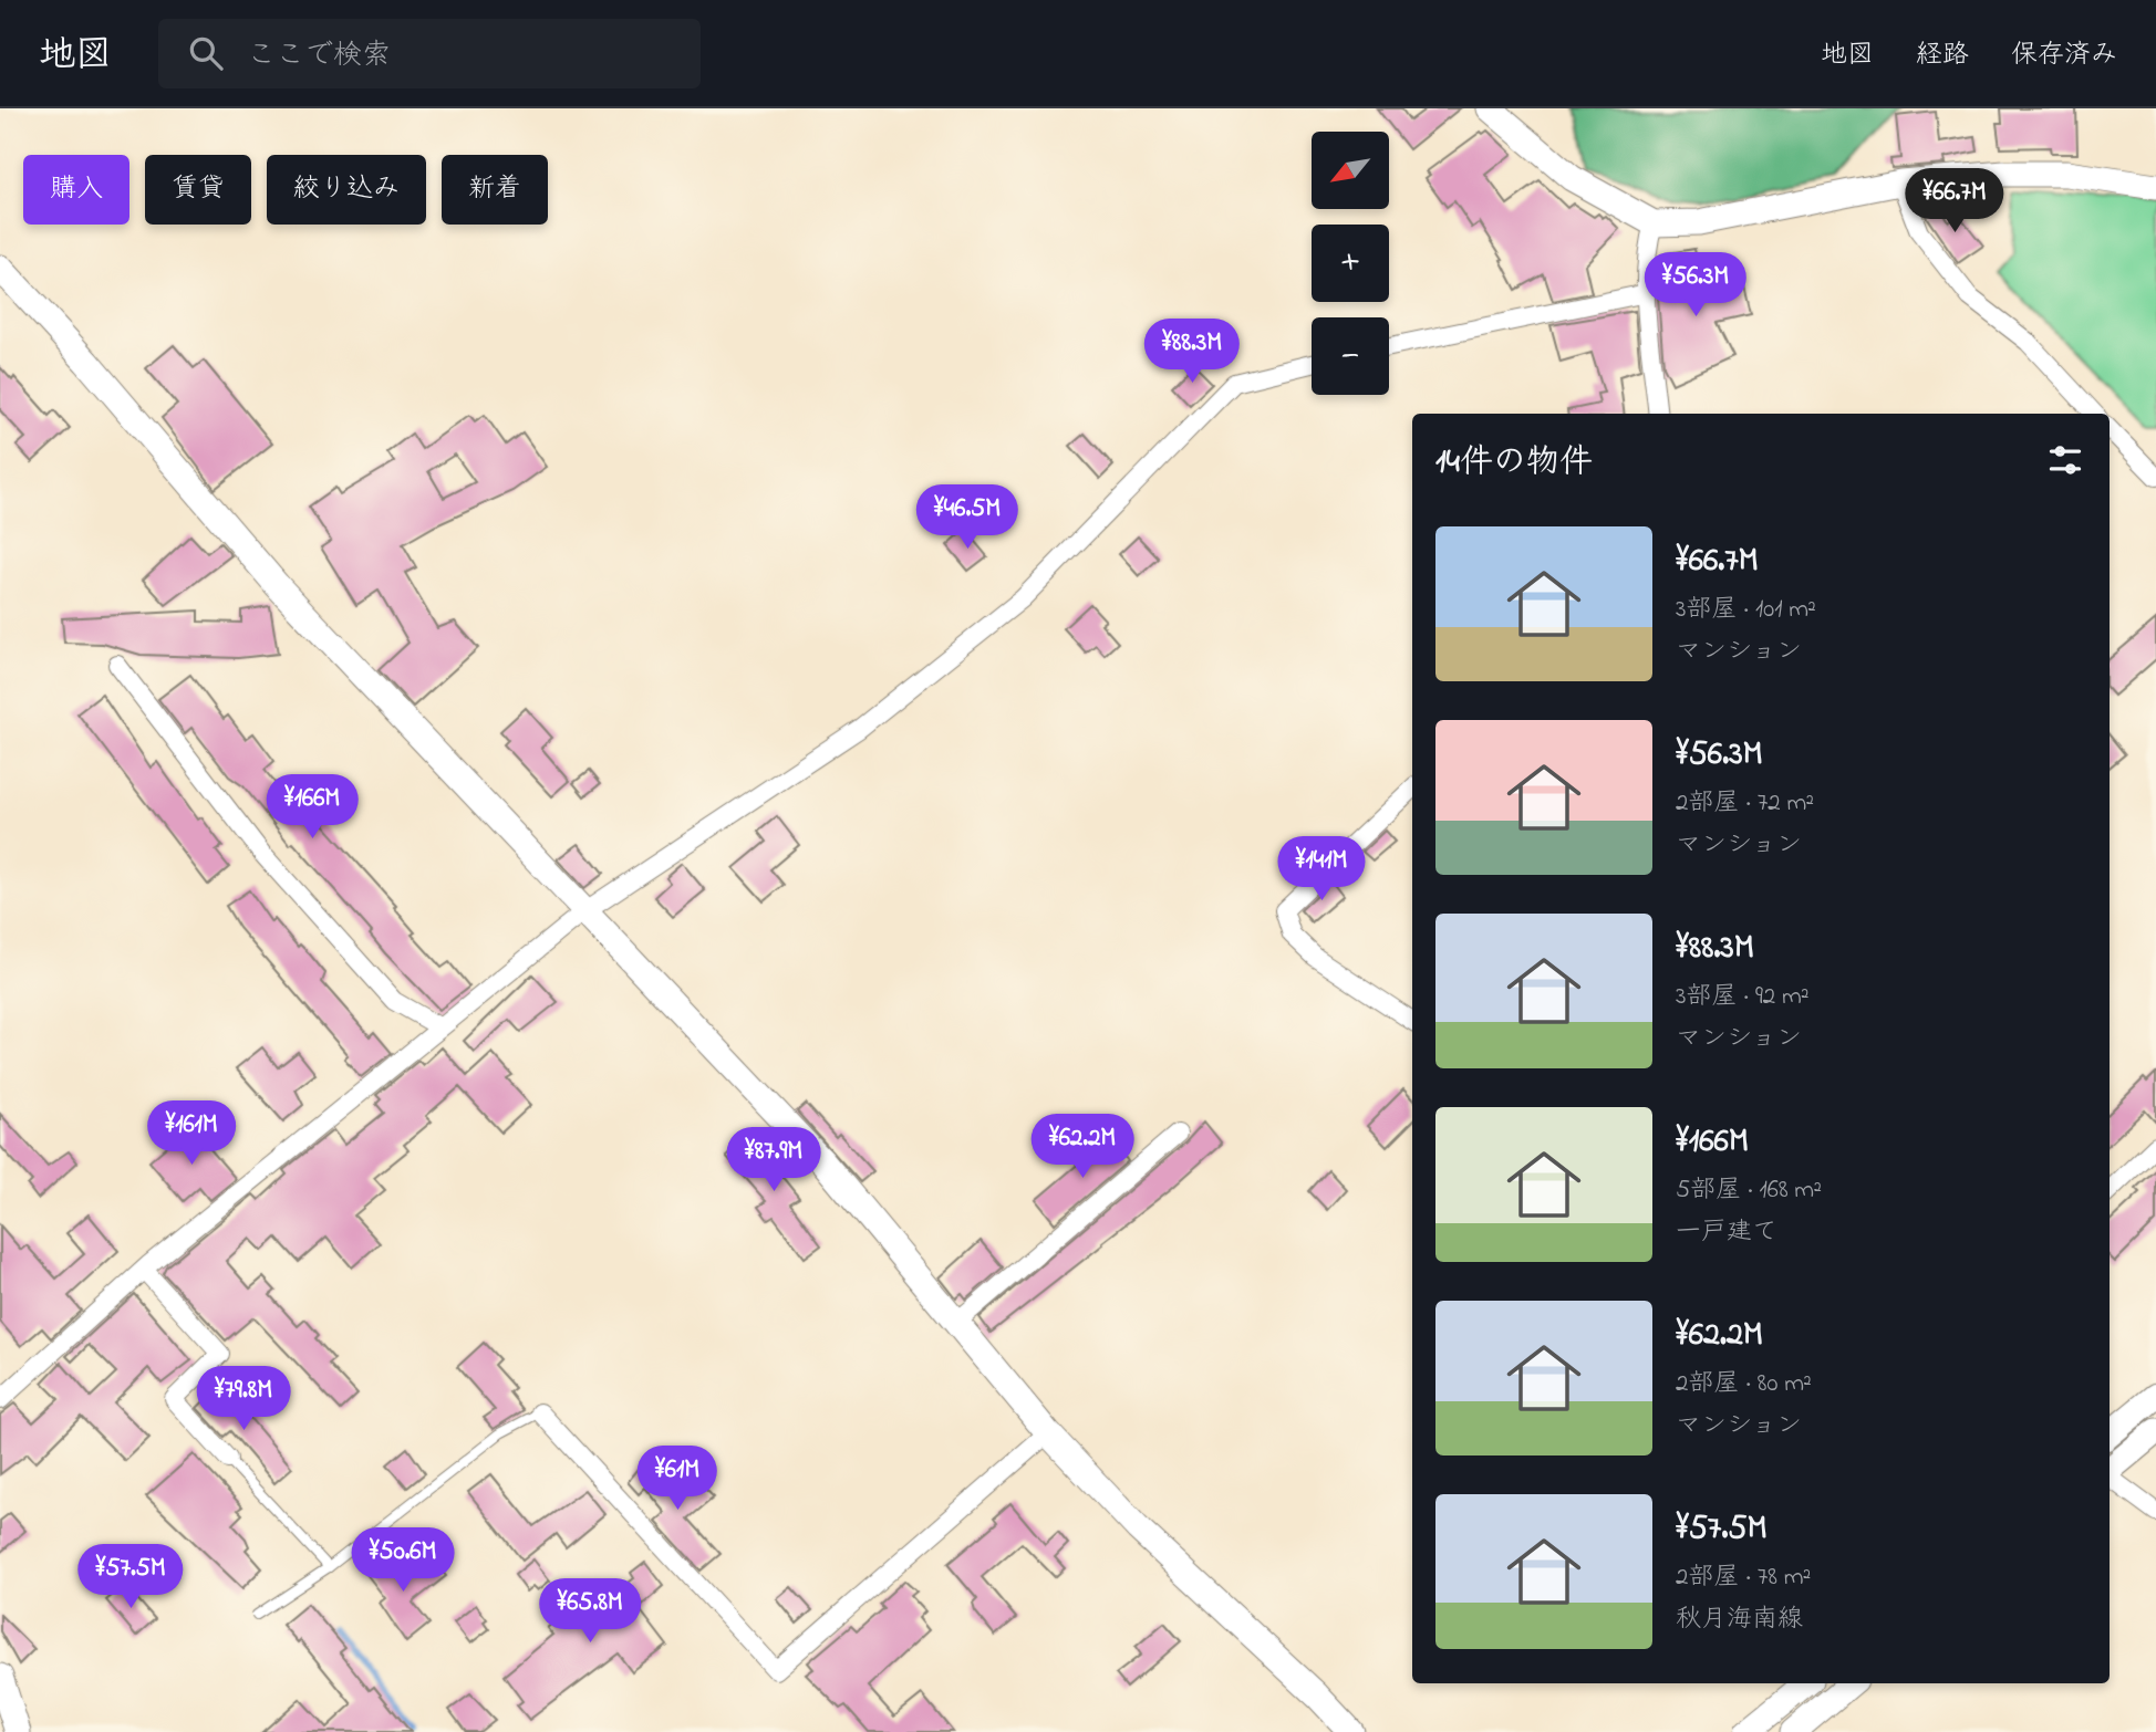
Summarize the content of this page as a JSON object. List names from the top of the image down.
{
  "north": "bottom left",
  "page": {
    "header": "地図",
    "search": "ここで検索",
    "nav": ["地図", "経路", "保存済み"],
    "map_buttons": ["+", "−"],
    "chip": [
      "購入",
      "賃貸",
      "絞り込み",
      "新着"
    ],
    "price": [
      "¥66.7M",
      "¥56.3M",
      "¥88.3M",
      "¥46.5M",
      "¥166M",
      "¥141M",
      "¥161M",
      "¥62.2M",
      "¥87.9M",
      "¥79.8M",
      "¥61M",
      "¥50.6M",
      "¥57.5M",
      "¥65.8M"
    ],
    "heading": "14件の物件",
    "list": [
      {
        "name": "¥66.7M",
        "note": "3部屋 · 101 m² · マンション"
      },
      {
        "name": "¥56.3M",
        "note": "2部屋 · 72 m² · マンション"
      },
      {
        "name": "¥88.3M",
        "note": "3部屋 · 92 m² · マンション"
      },
      {
        "name": "¥166M",
        "note": "5部屋 · 168 m² · 一戸建て"
      },
      {
        "name": "¥62.2M",
        "note": "2部屋 · 80 m² · マンション"
      },
      {
        "name": "¥57.5M",
        "note": "2部屋 · 78 m² · 秋月海南線"
      }
    ]
  }
}
